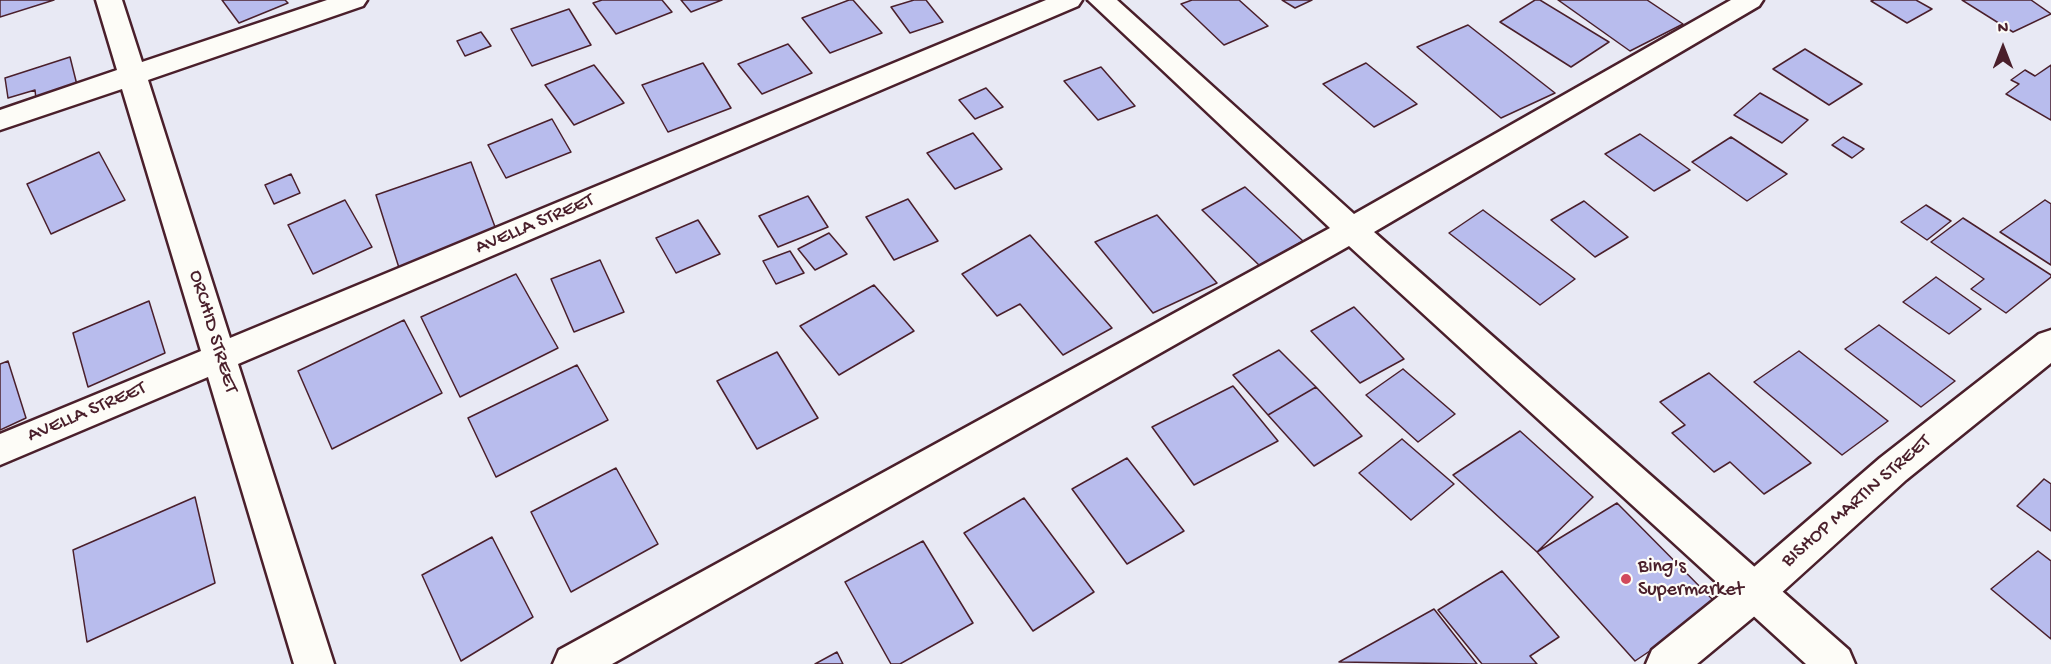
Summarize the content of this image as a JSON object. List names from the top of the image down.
{
  "streets": {
    "street": ["AVELLA STREET", "ORCHID STREET", "BISHOP MARTIN STREET"]
  },
  "crossings": [
    ["AVELLA STREET", "ORCHID STREET"]
  ],
  "places": ["Bing's Supermarket"],
  "north": "top"
}
